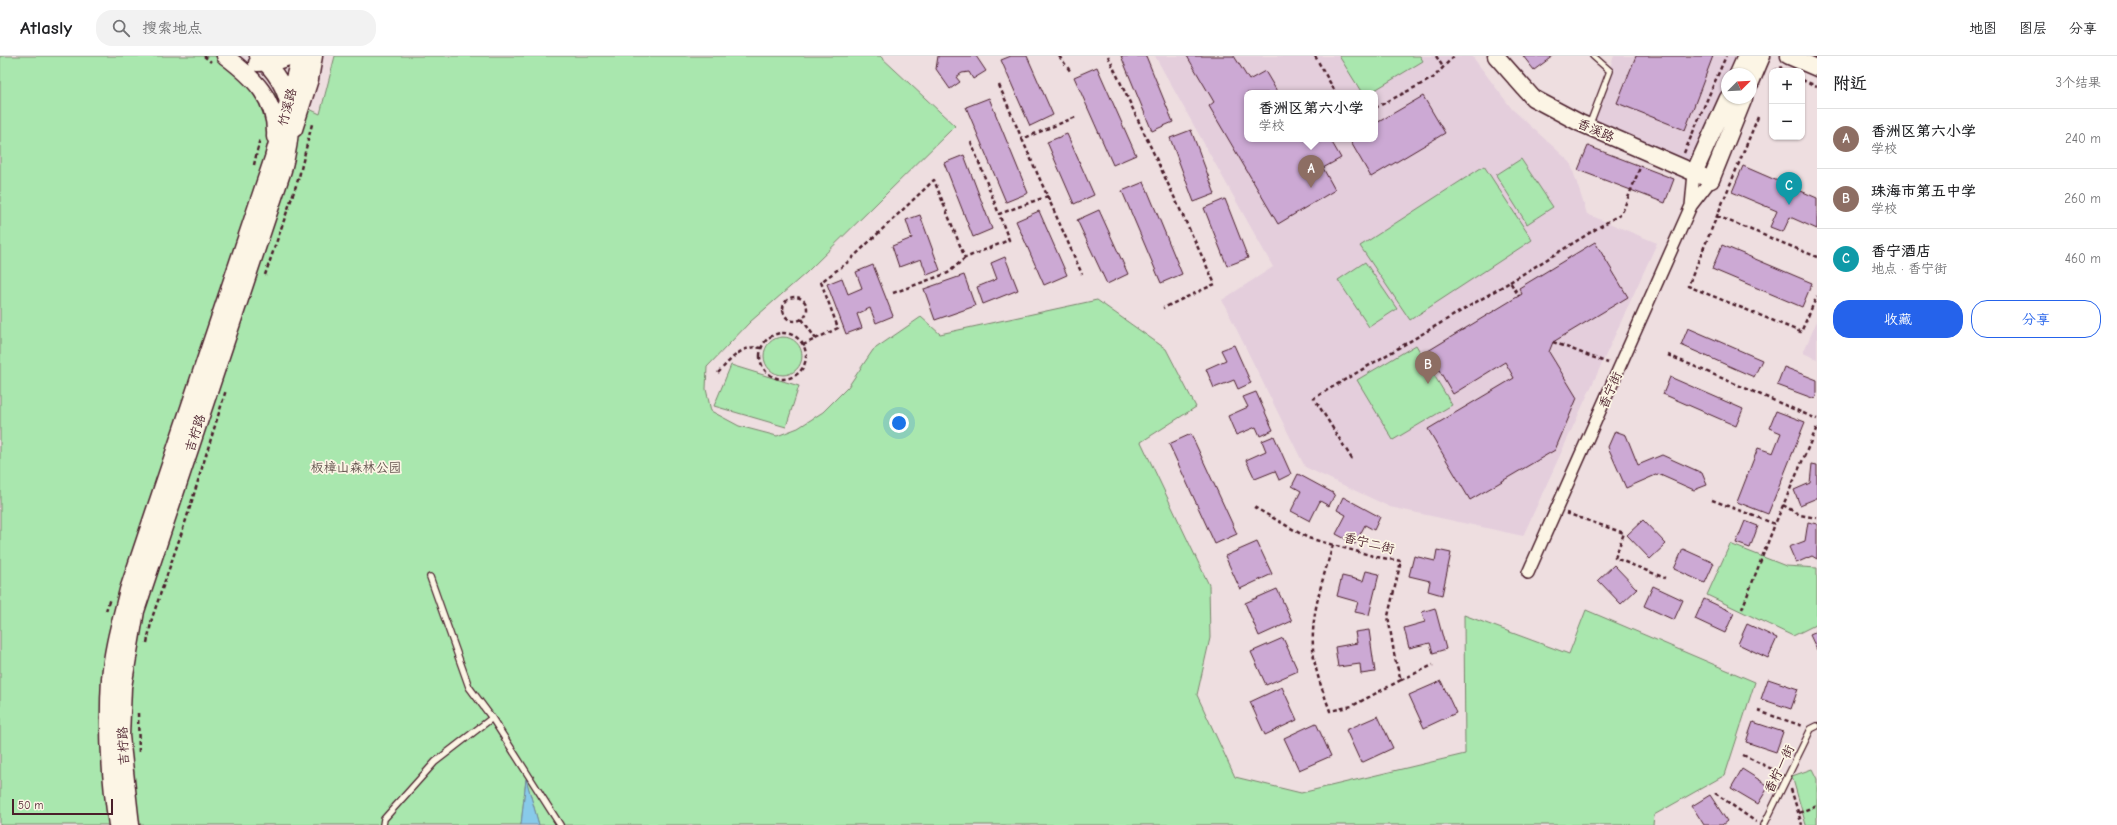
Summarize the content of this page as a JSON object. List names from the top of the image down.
{
  "streets": {
    "main road": [
      "竹溪路",
      "香溪路",
      "香宁街",
      "吉柠路"
    ],
    "lane": ["香柠一街"],
    "path": ["香宁二街"]
  },
  "crossings": [
    ["竹溪路", "吉柠路"],
    ["香溪路", "香宁街"]
  ],
  "parks": ["板樟山森林公园"],
  "scale_bar": "50 m",
  "north": "top right",
  "page": {
    "header": "Atlasly",
    "search": "搜索地点",
    "nav": ["地图", "图层", "分享"],
    "heading": ["附近", "3个结果"],
    "map_buttons": ["+", "−"],
    "popup": ["香洲区第六小学", "学校"],
    "list": [
      {
        "mark": "A",
        "name": "香洲区第六小学",
        "note": "学校",
        "value": "240 m"
      },
      {
        "mark": "B",
        "name": "珠海市第五中学",
        "note": "学校",
        "value": "260 m"
      },
      {
        "mark": "C",
        "name": "香宁酒店",
        "note": "地点 · 香宁街",
        "value": "460 m"
      }
    ],
    "pins": ["A", "C", "B"],
    "buttons": ["收藏", "分享"],
    "scale": "50 m"
  }
}
